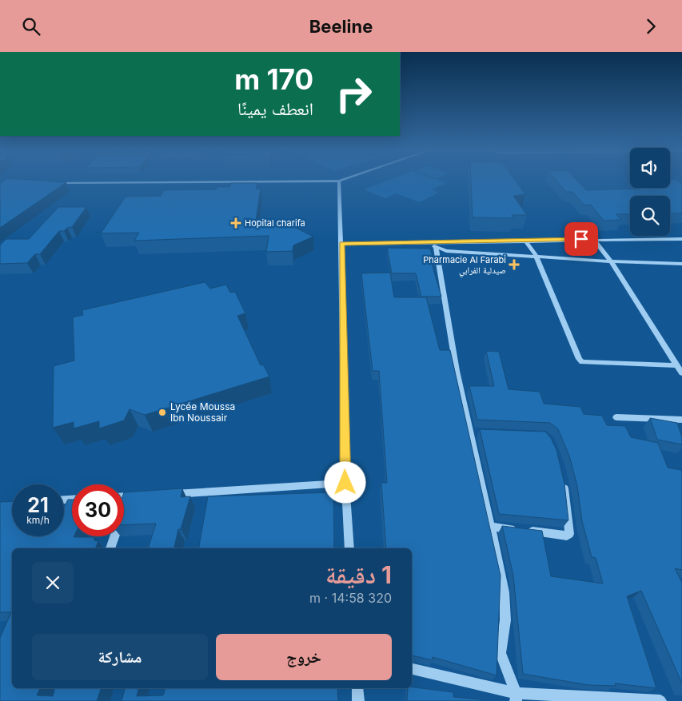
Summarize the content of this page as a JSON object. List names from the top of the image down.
{
  "places": {
    "health": ["Hopital charifa", "Pharmacie Al Farabi صيدلية الفرابي"],
    "other": ["Lycée Moussa Ibn Noussair"]
  },
  "page": {
    "header": "Beeline",
    "turn": ["170 m", "انعطف يمينًا"],
    "speed": "21 km/h",
    "limit": "30",
    "heading": ["1 دقيقة", "320 m · 14:58"],
    "buttons": ["خروج", "مشاركة"]
  }
}
